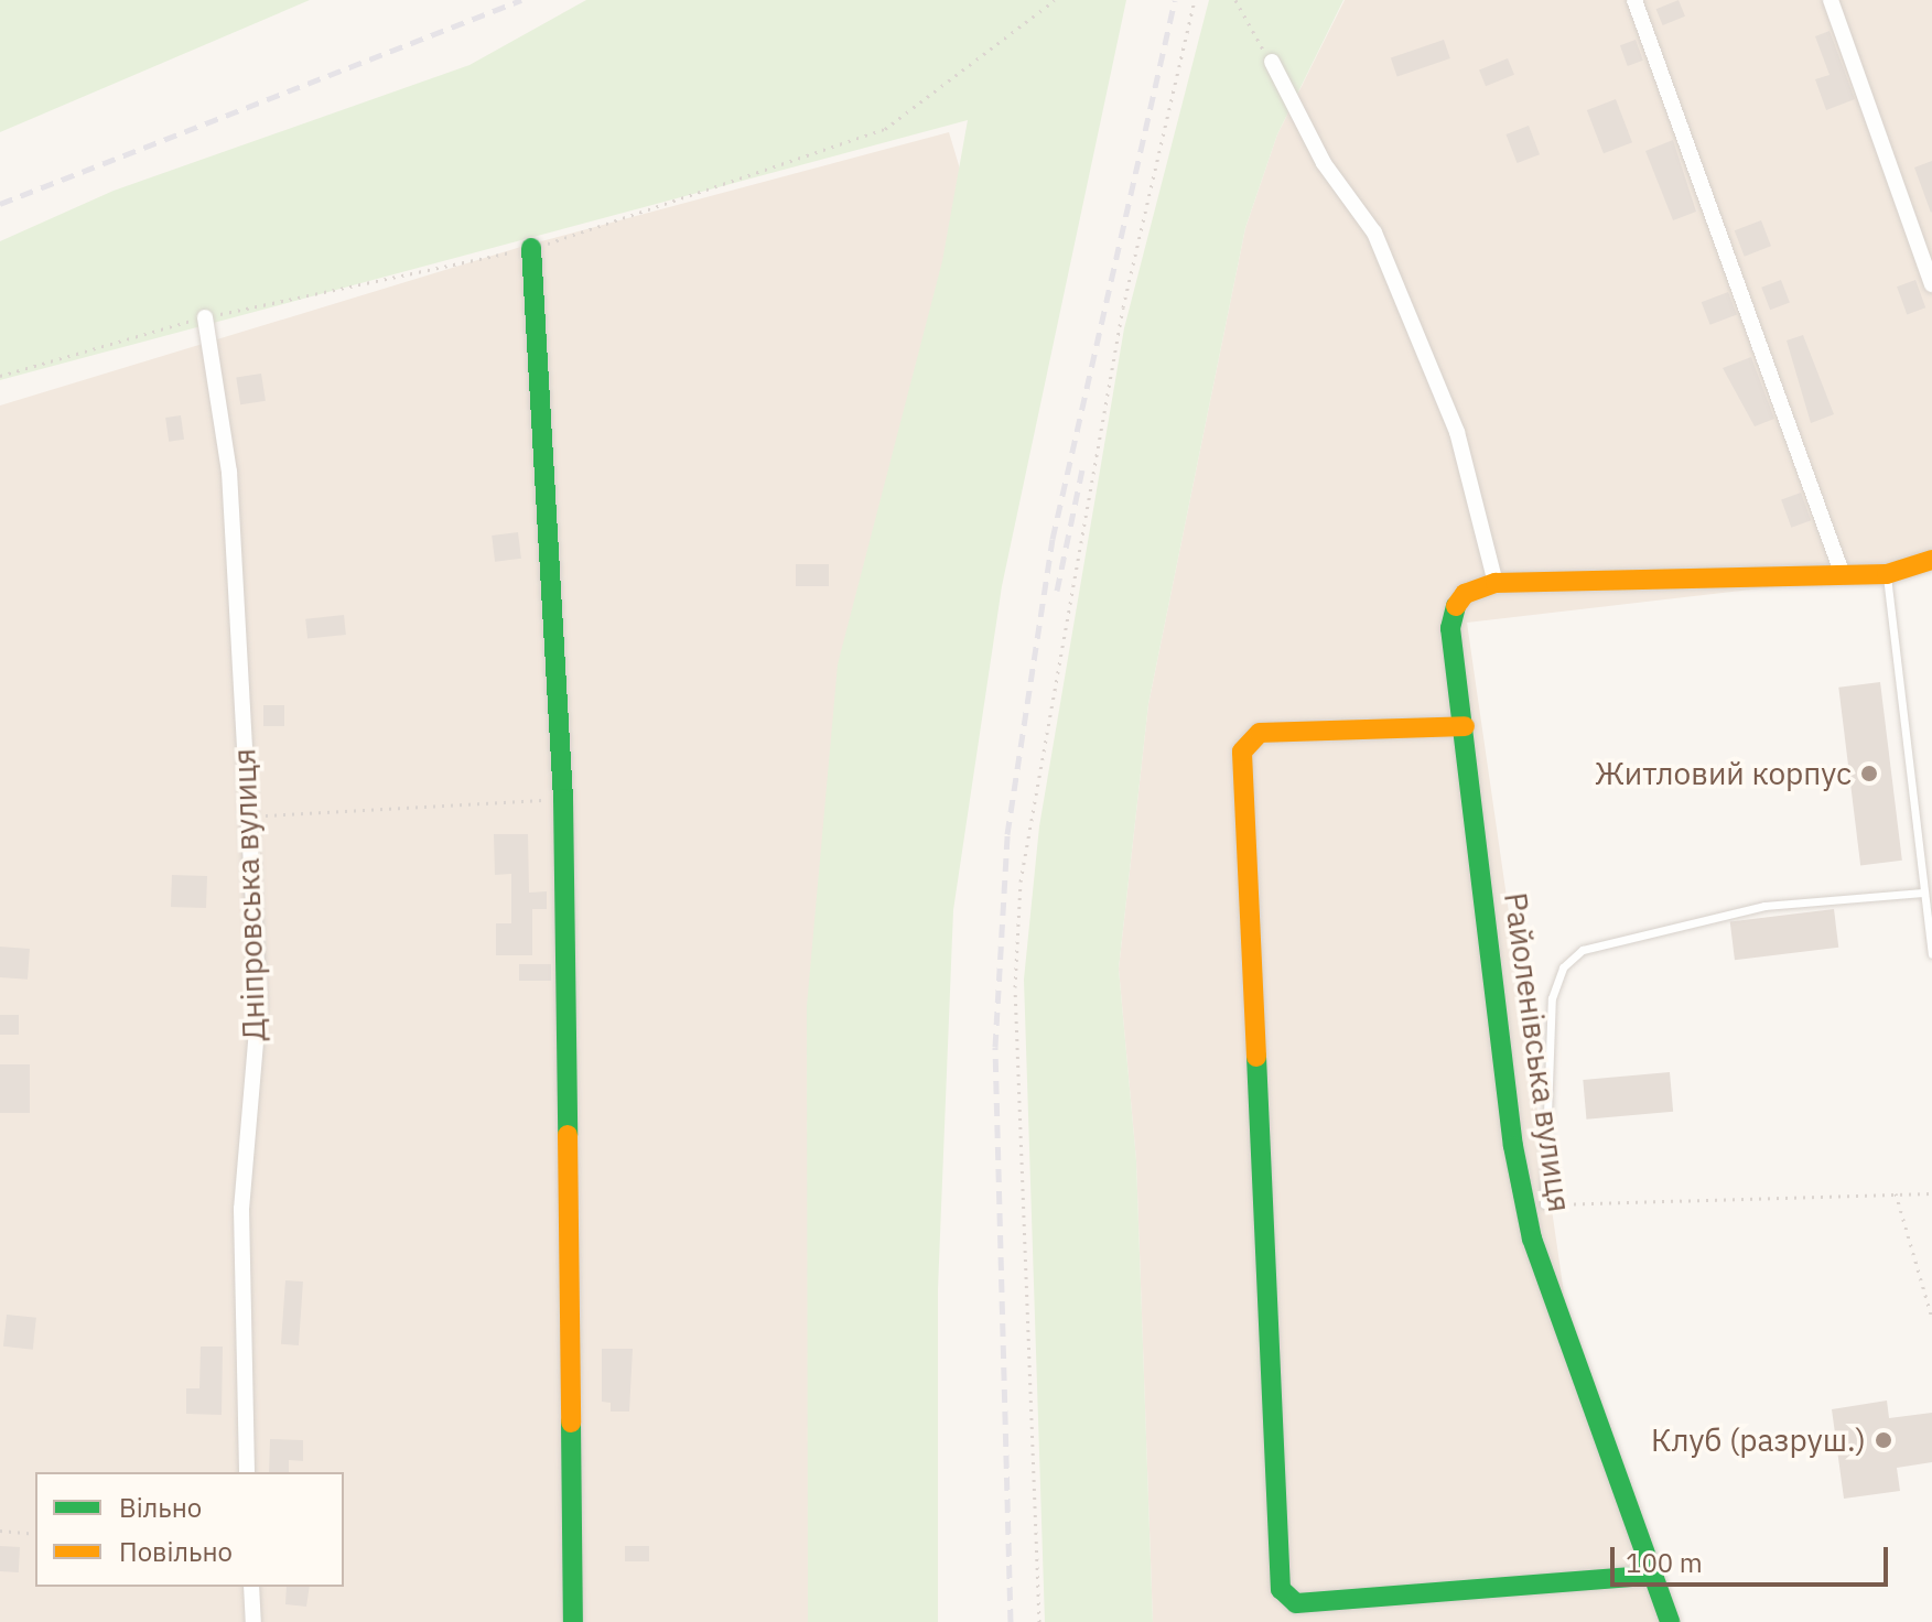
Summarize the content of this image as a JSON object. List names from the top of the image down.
{
  "streets": {
    "street": ["Дніпровська вулиця", "Райоленівська вулиця"]
  },
  "places": ["Житловий корпус", "Клуб (разруш.)"],
  "legend": ["Вільно", "Повільно"],
  "scale_bar": "100 m"
}
